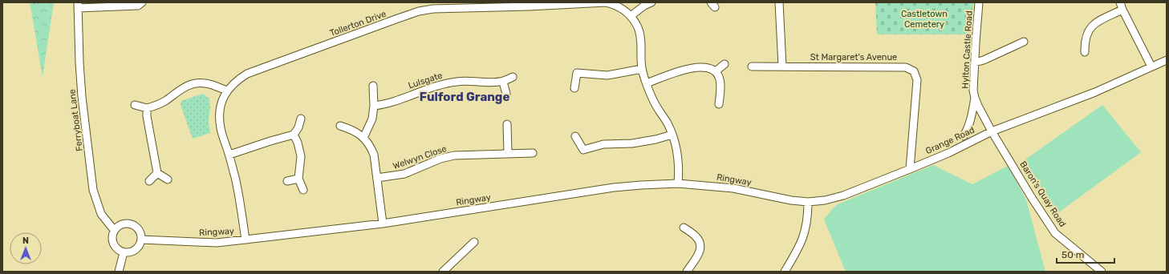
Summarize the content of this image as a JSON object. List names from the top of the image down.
{
  "streets": {
    "street": [
      "Tollerton Drive",
      "Hylton Castle Road",
      "St Margaret's Avenue",
      "Lulsgate",
      "Ferryboat Lane",
      "Grange Road",
      "Welwyn Close",
      "Ringway",
      "Baron's Quay Road"
    ]
  },
  "crossings": [
    ["Tollerton Drive", "Ringway"],
    ["Hylton Castle Road", "Grange Road"],
    ["Hylton Castle Road", "Baron's Quay Road"],
    ["St Margaret's Avenue", "Grange Road"],
    ["Ferryboat Lane", "Ringway"],
    ["Grange Road", "Ringway"],
    ["Grange Road", "Baron's Quay Road"]
  ],
  "districts": ["Fulford Grange"],
  "parks": ["Castletown Cemetery"],
  "scale_bar": "50 m",
  "north": "top"
}
